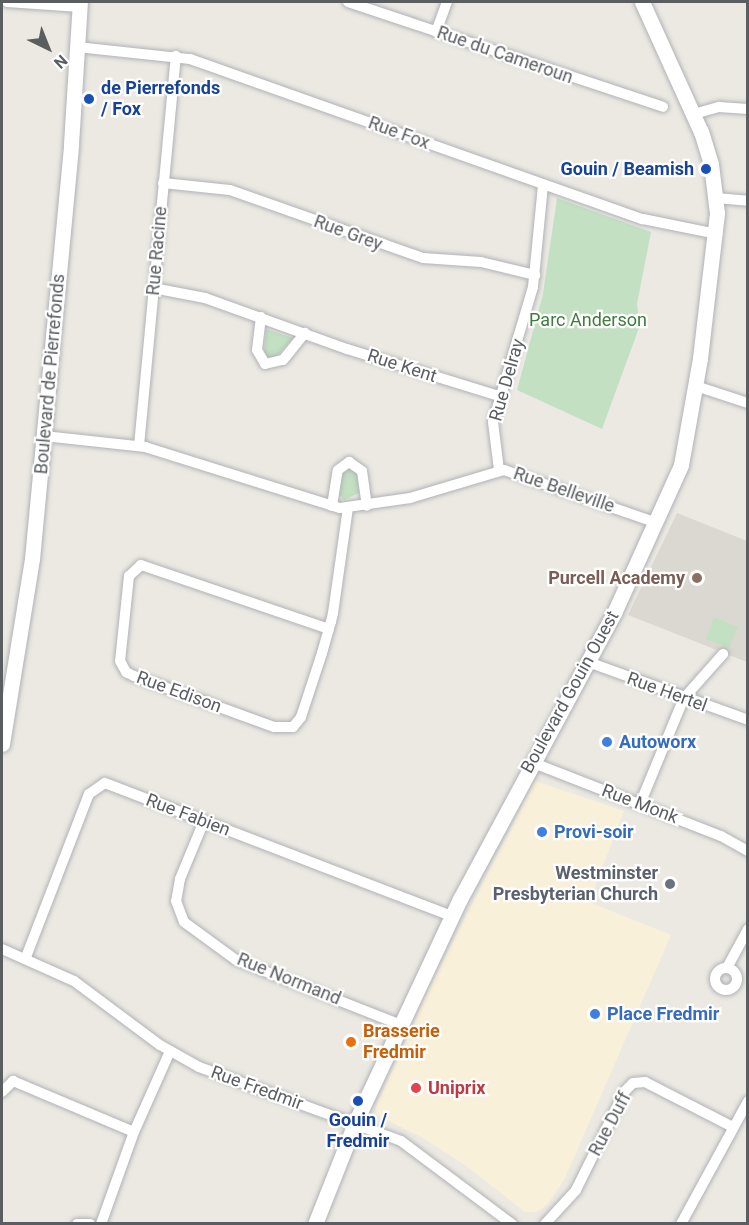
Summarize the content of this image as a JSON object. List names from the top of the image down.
{
  "streets": {
    "street": [
      "Rue du Cameroun",
      "Rue Fox",
      "Rue Grey",
      "Rue Racine",
      "Rue Kent",
      "Boulevard de Pierrefonds",
      "Rue Delray",
      "Rue Belleville",
      "Rue Edison",
      "Boulevard Gouin Ouest",
      "Rue Hertel",
      "Rue Monk",
      "Rue Fabien",
      "Rue Normand",
      "Rue Fredmir",
      "Rue Duff"
    ]
  },
  "crossings": [
    ["Rue Fox", "Rue Racine"],
    ["Rue Fox", "Boulevard de Pierrefonds"],
    ["Rue Fox", "Rue Delray"],
    ["Rue Fox", "Boulevard Gouin Ouest"],
    ["Rue Grey", "Rue Racine"],
    ["Rue Grey", "Rue Delray"],
    ["Rue Racine", "Rue Kent"],
    ["Rue Racine", "Rue Belleville"],
    ["Rue Kent", "Rue Delray"],
    ["Boulevard de Pierrefonds", "Rue Belleville"],
    ["Rue Delray", "Rue Belleville"],
    ["Rue Belleville", "Rue Edison"],
    ["Rue Belleville", "Boulevard Gouin Ouest"],
    ["Boulevard Gouin Ouest", "Rue Hertel"],
    ["Boulevard Gouin Ouest", "Rue Monk"],
    ["Boulevard Gouin Ouest", "Rue Fabien"],
    ["Boulevard Gouin Ouest", "Rue Normand"],
    ["Boulevard Gouin Ouest", "Rue Fredmir"],
    ["Rue Fabien", "Rue Normand"],
    ["Rue Fabien", "Rue Fredmir"]
  ],
  "parks": ["Parc Anderson"],
  "places": [
    "de Pierrefonds / Fox",
    "Gouin / Beamish",
    "Purcell Academy",
    "Autoworx",
    "Provi-soir",
    "Westminster Presbyterian Church",
    "Place Fredmir",
    "Brasserie Fredmir",
    "Uniprix",
    "Gouin / Fredmir"
  ],
  "north": "bottom right"
}
